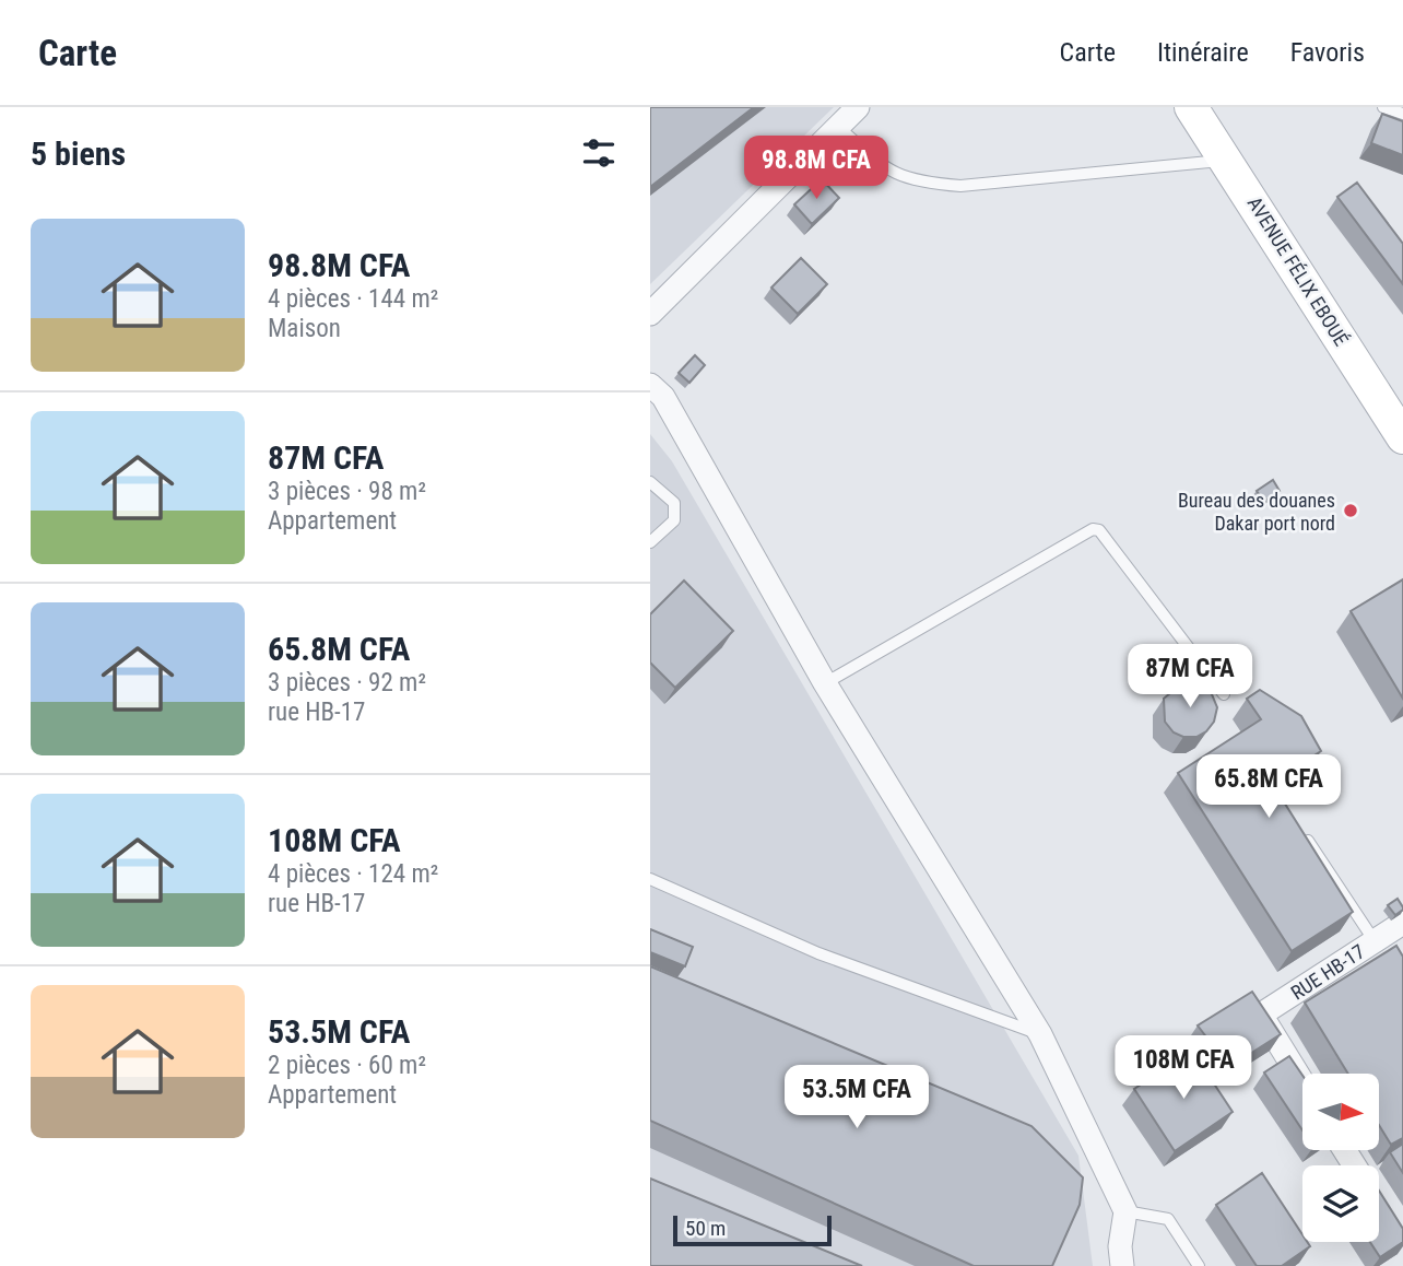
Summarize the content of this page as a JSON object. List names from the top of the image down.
{
  "streets": {
    "street": ["AVENUE FÉLIX EBOUÉ", "RUE HB-17"]
  },
  "places": ["Bureau des douanes Dakar port nord"],
  "scale_bar": "50 m",
  "north": "right",
  "page": {
    "header": "Carte",
    "nav": ["Carte", "Itinéraire", "Favoris"],
    "heading": "5 biens",
    "price": [
      "98.8M CFA",
      "87M CFA",
      "65.8M CFA",
      "108M CFA",
      "53.5M CFA"
    ],
    "list": [
      {
        "name": "98.8M CFA",
        "note": "4 pièces · 144 m² · Maison"
      },
      {
        "name": "87M CFA",
        "note": "3 pièces · 98 m² · Appartement"
      },
      {
        "name": "65.8M CFA",
        "note": "3 pièces · 92 m² · rue HB-17"
      },
      {
        "name": "108M CFA",
        "note": "4 pièces · 124 m² · rue HB-17"
      },
      {
        "name": "53.5M CFA",
        "note": "2 pièces · 60 m² · Appartement"
      }
    ],
    "scale": "50 m"
  }
}
